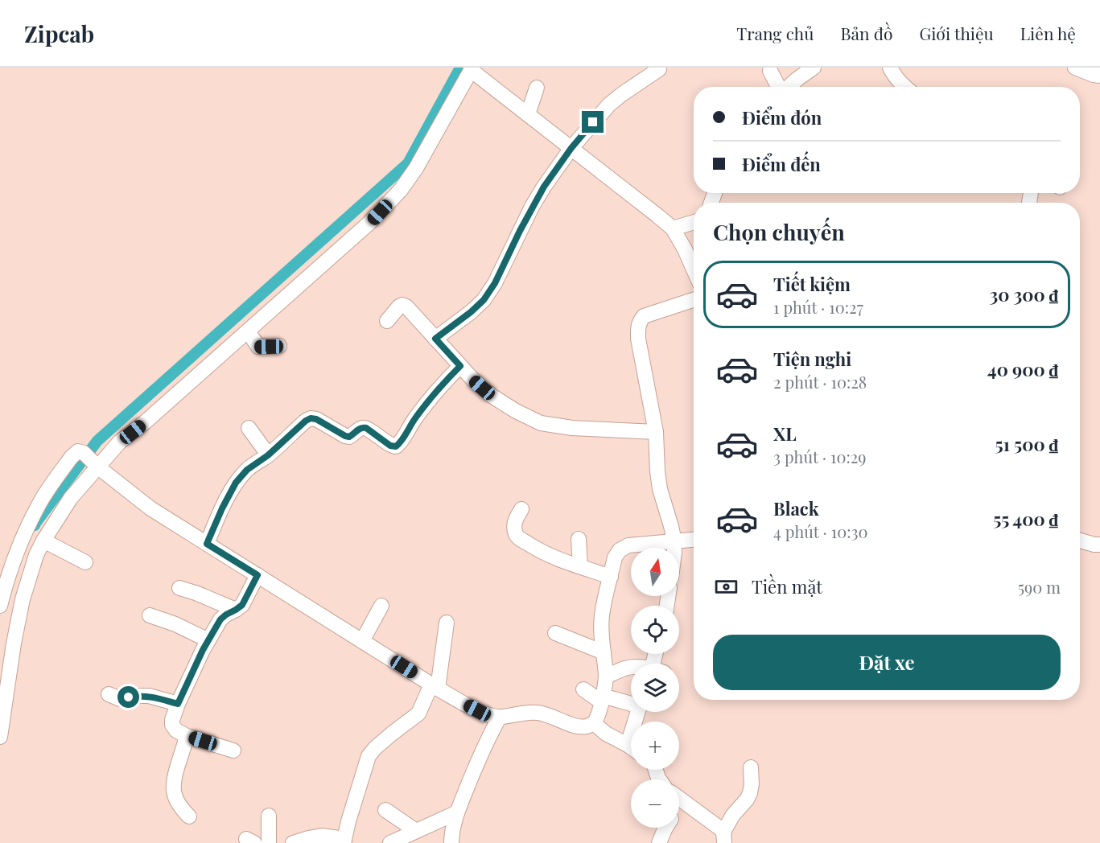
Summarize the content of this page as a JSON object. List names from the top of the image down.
{
  "north": "top",
  "page": {
    "header": "Zipcab",
    "nav": [
      "Trang chủ",
      "Bản đồ",
      "Giới thiệu",
      "Liên hệ"
    ],
    "banner": ["Điểm đón", "Điểm đến"],
    "heading": "Chọn chuyến",
    "list": [
      {
        "name": "Tiết kiệm",
        "note": "1 phút · 10:27",
        "value": "30 300 ₫"
      },
      {
        "name": "Tiện nghi",
        "note": "2 phút · 10:28",
        "value": "40 900 ₫"
      },
      {
        "name": "XL",
        "note": "3 phút · 10:29",
        "value": "51 500 ₫"
      },
      {
        "name": "Black",
        "note": "4 phút · 10:30",
        "value": "55 400 ₫"
      }
    ],
    "map_buttons": ["+", "−"],
    "pay": ["Tiền mặt", "590 m"],
    "buttons": "Đặt xe"
  }
}
